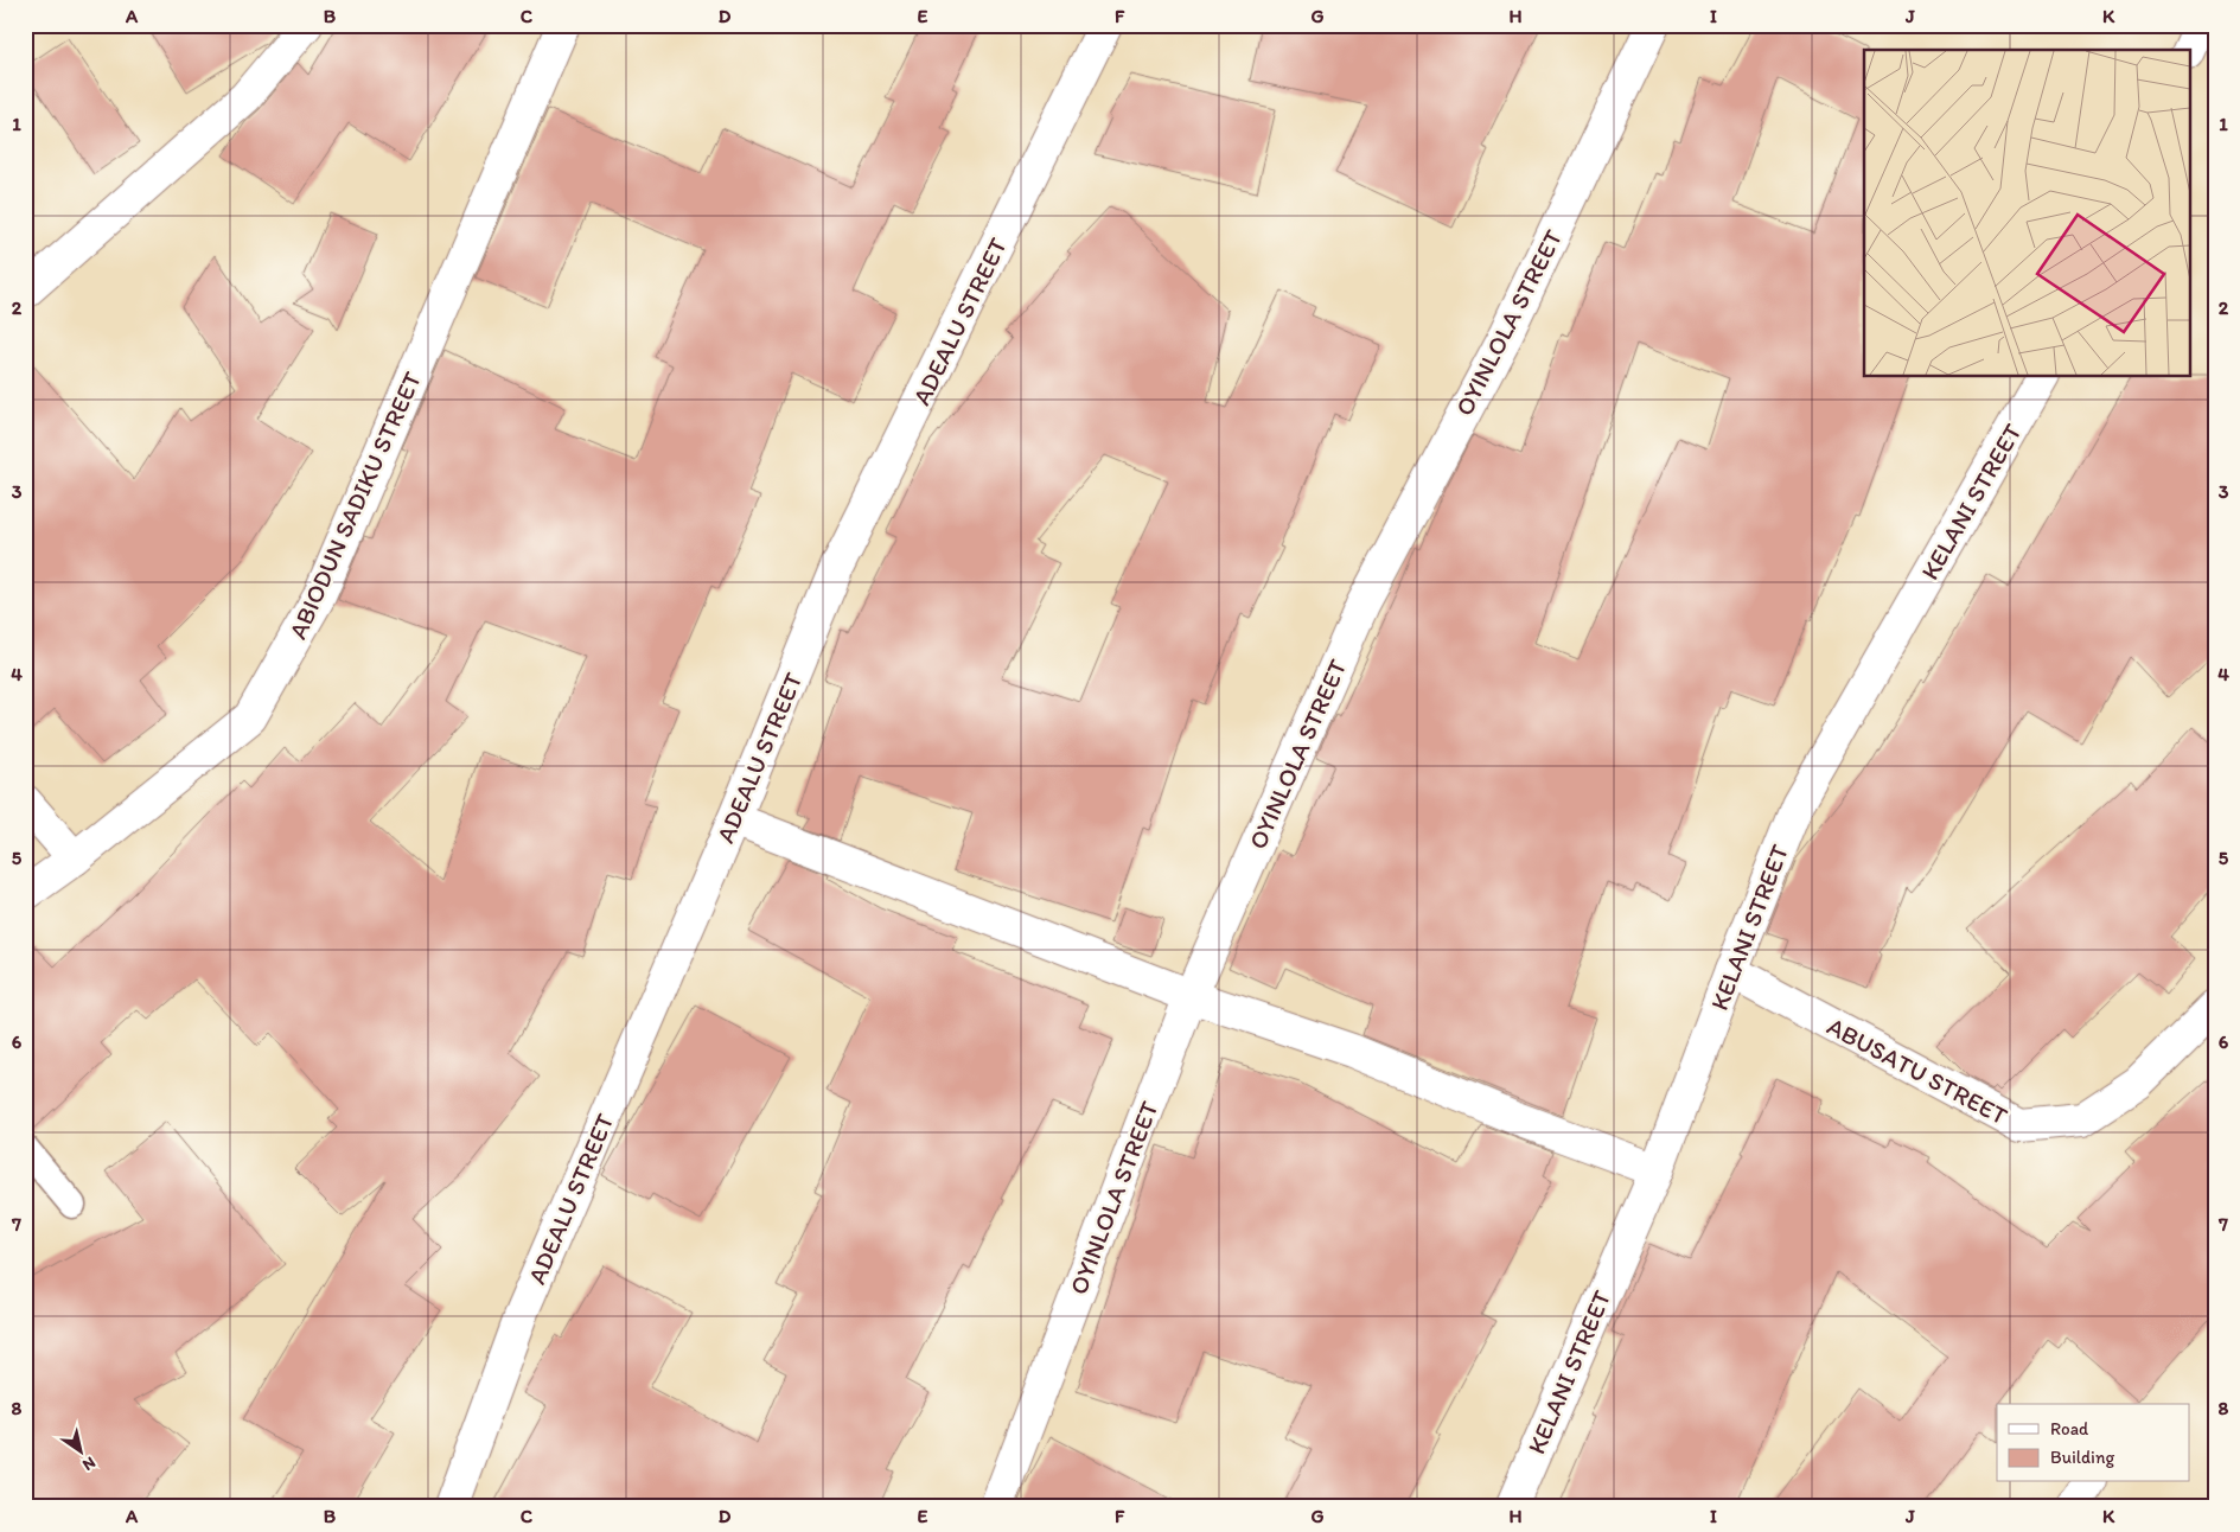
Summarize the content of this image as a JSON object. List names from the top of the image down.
{
  "streets": {
    "street": [
      "ADEALU STREET",
      "OYINLOLA STREET",
      "KELANI STREET",
      "ABIODUN SADIKU STREET",
      "ABUSATU STREET"
    ]
  },
  "crossings": [
    ["KELANI STREET", "ABUSATU STREET"]
  ],
  "legend": ["Road", "Building"],
  "north": "bottom right",
  "grid": {
    "columns": [
      "A",
      "B",
      "C",
      "D",
      "E",
      "F",
      "G",
      "H",
      "I",
      "J",
      "K"
    ],
    "rows": [
      "1",
      "2",
      "3",
      "4",
      "5",
      "6",
      "7",
      "8"
    ]
  }
}
